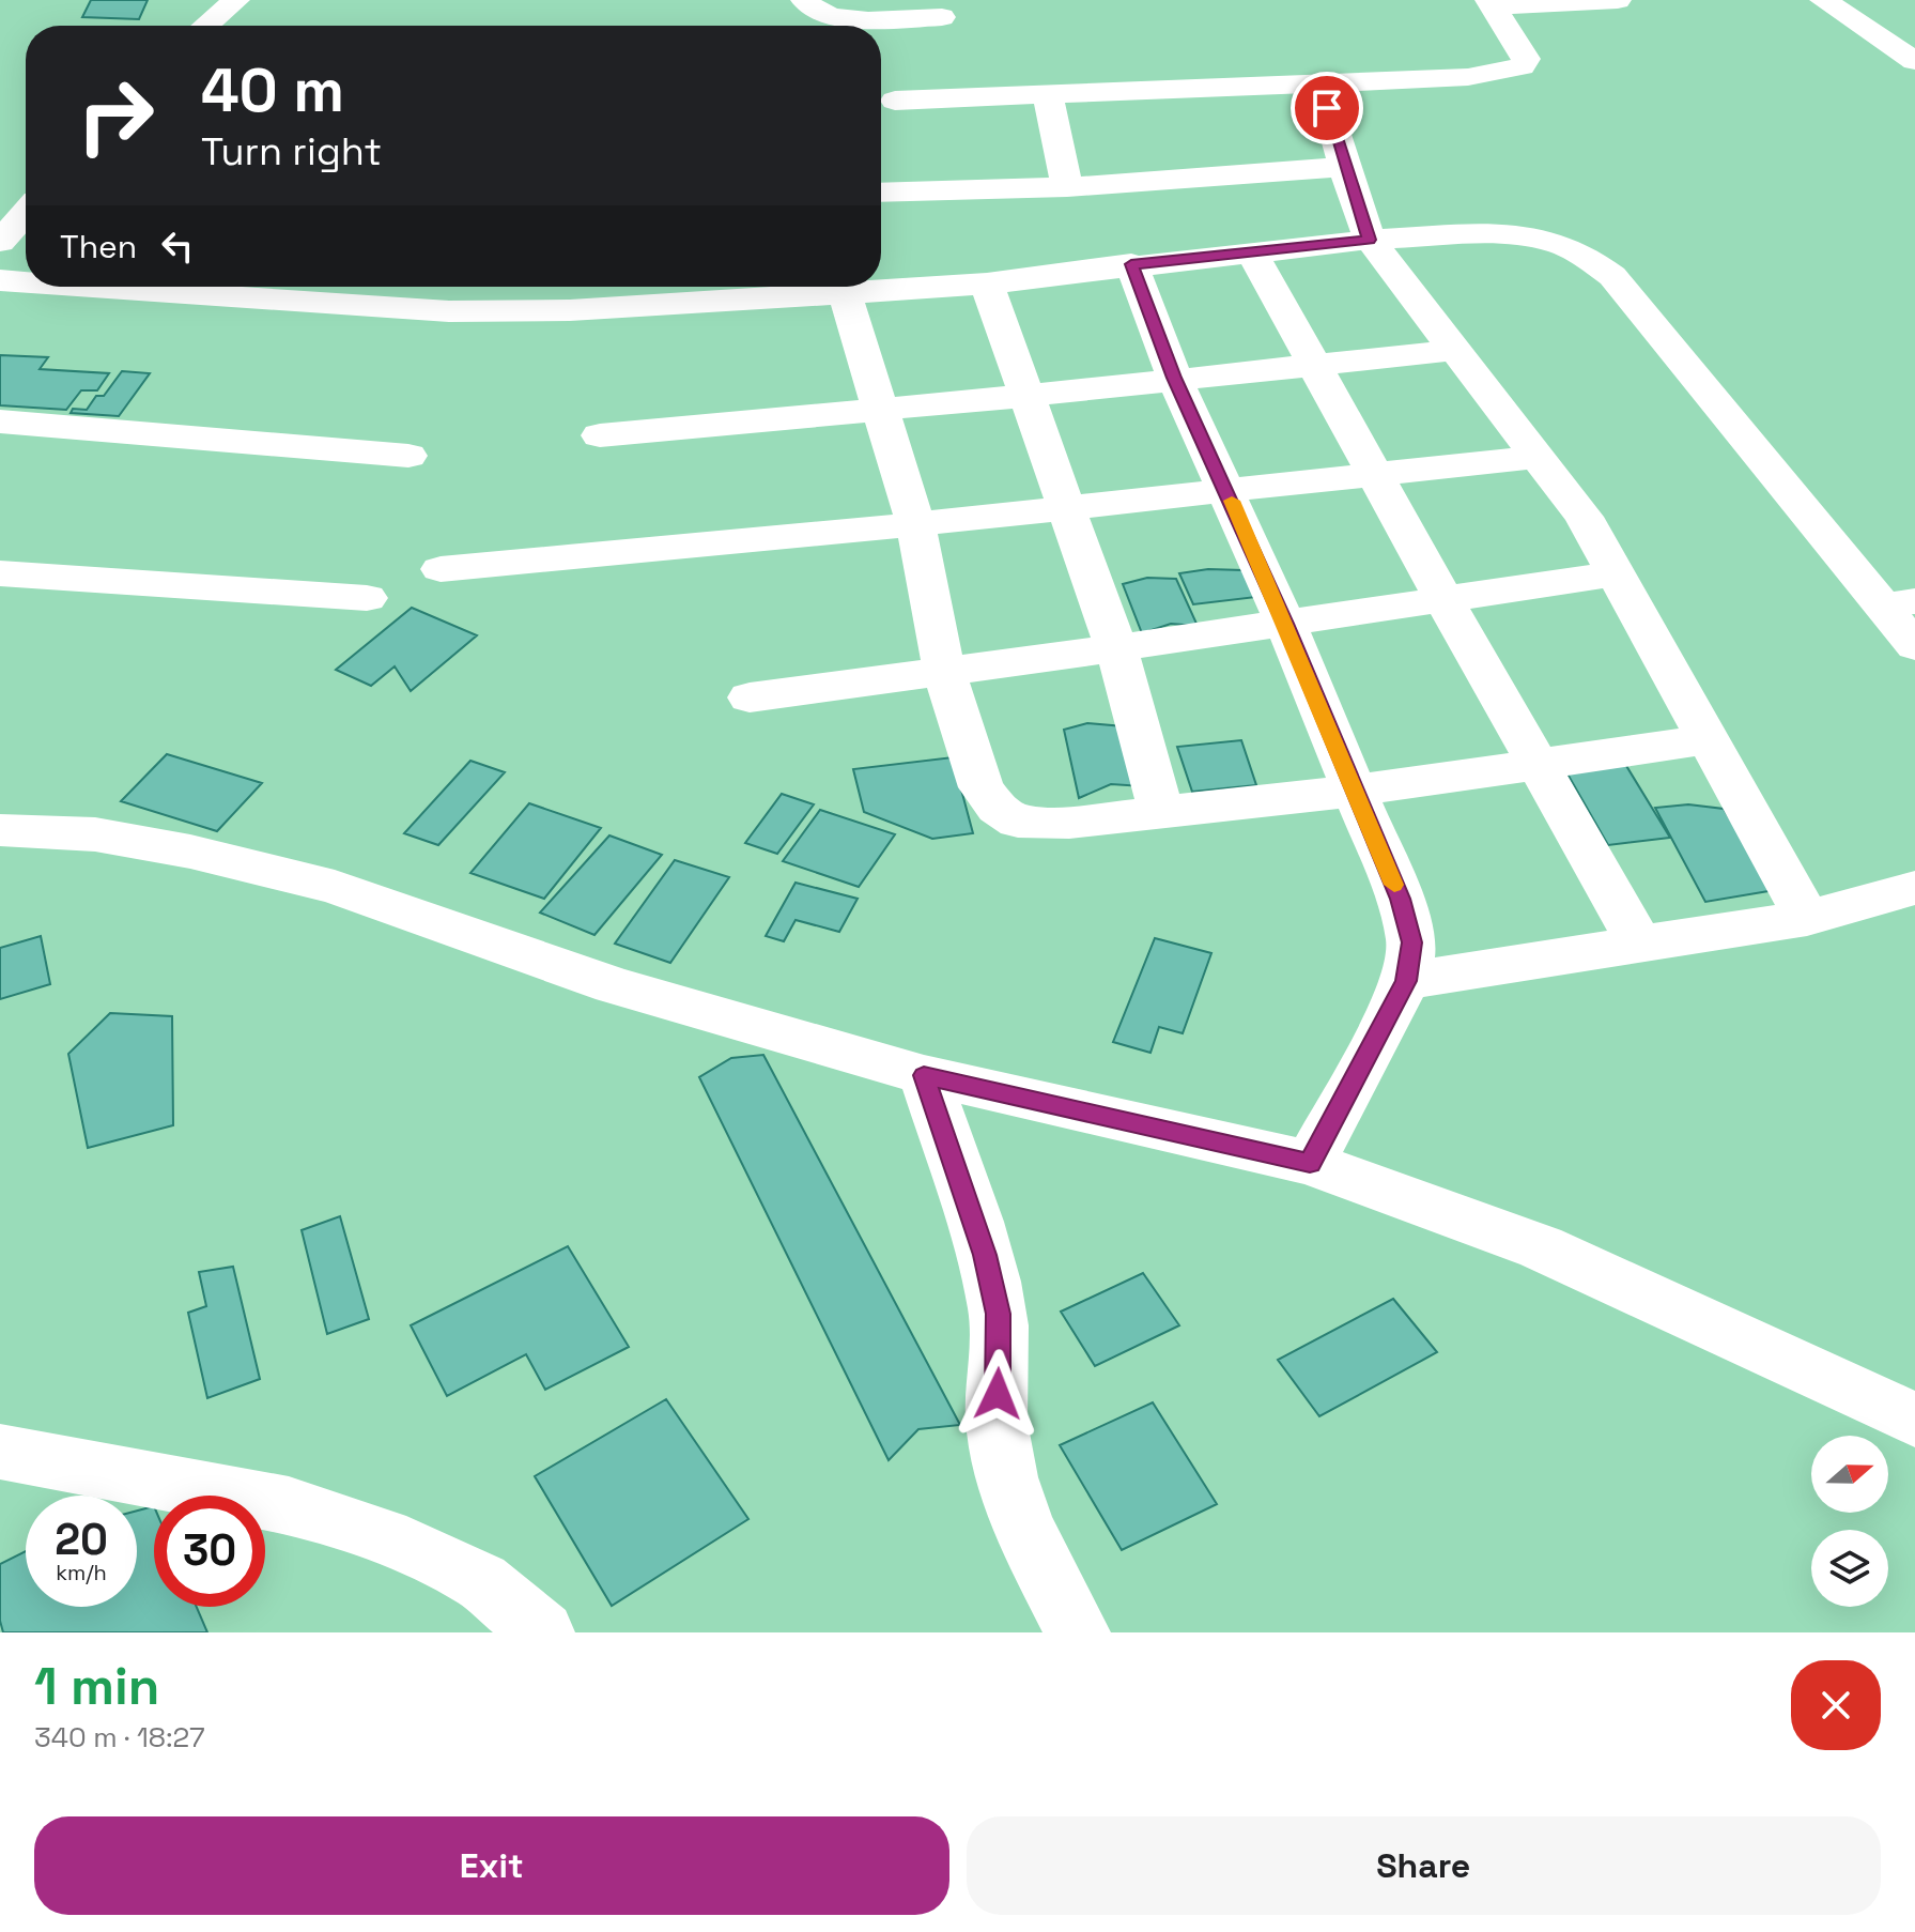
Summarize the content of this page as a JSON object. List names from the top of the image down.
{
  "north": "right",
  "page": {
    "turn": ["40 m", "Turn right"],
    "then": "Then",
    "speed": "20 km/h",
    "limit": "30",
    "heading": ["1 min", "340 m · 18:27"],
    "buttons": ["Exit", "Share"]
  }
}
